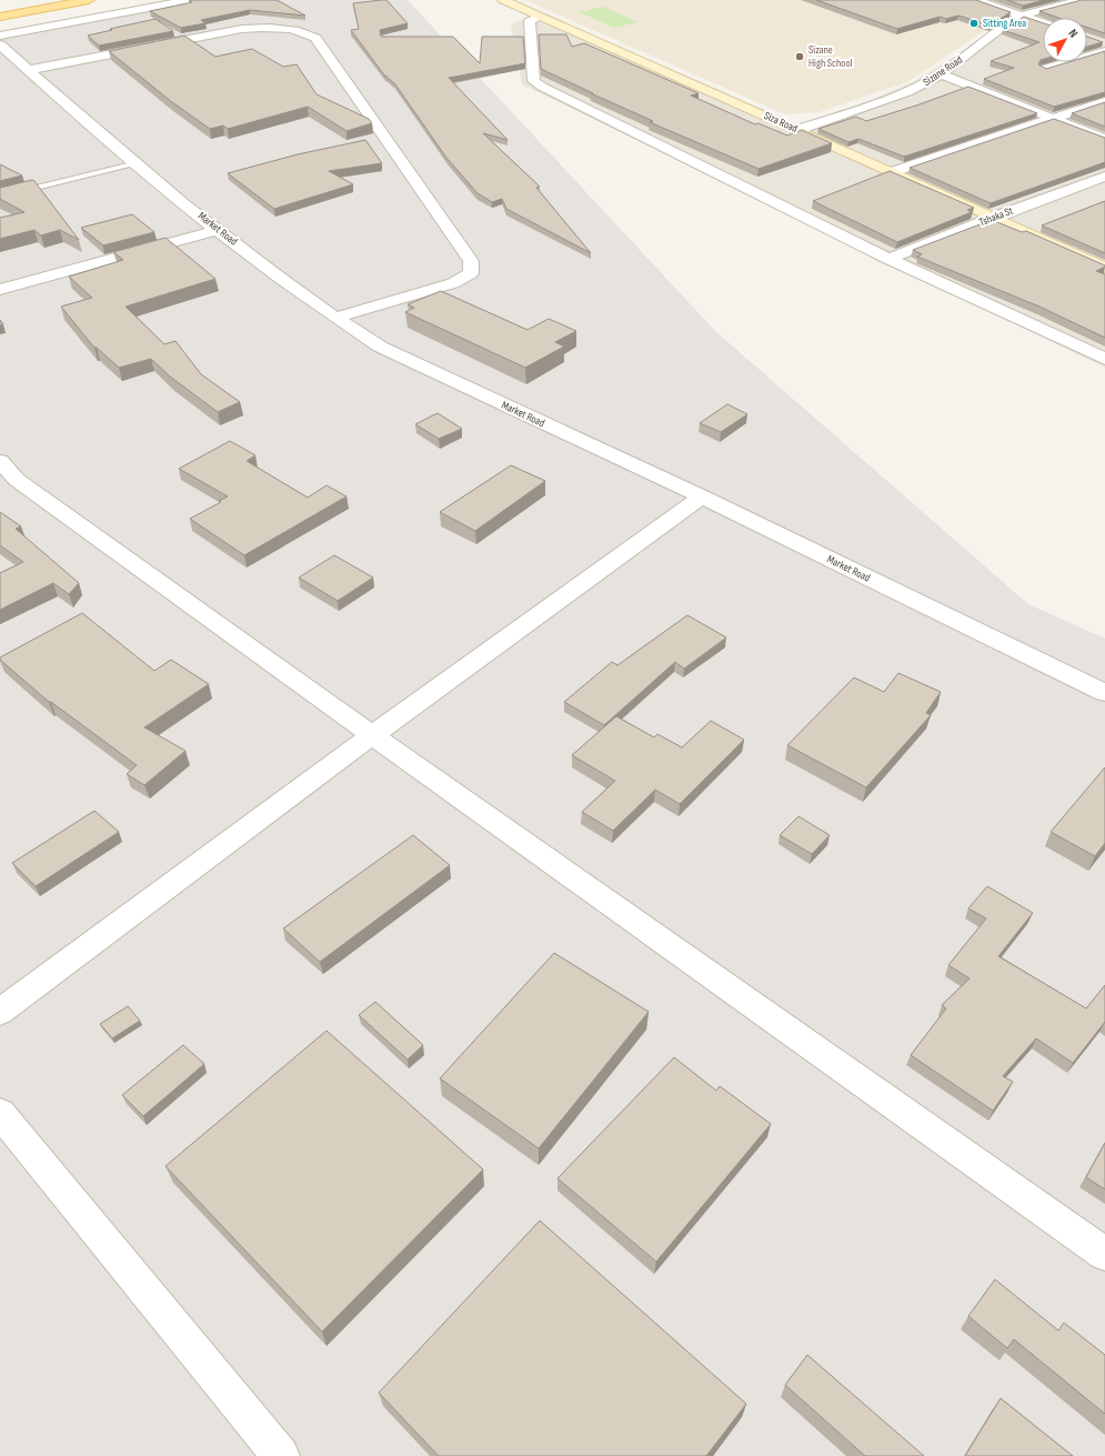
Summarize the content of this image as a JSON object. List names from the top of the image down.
{
  "streets": {
    "street": [
      "Sizane Road",
      "Siza Road",
      "Tshaka St",
      "Market Road"
    ]
  },
  "crossings": [
    ["Sizane Road", "Siza Road"],
    ["Siza Road", "Tshaka St"]
  ],
  "places": ["Sitting Area", "Sizane High School"],
  "north": "top right"
}
